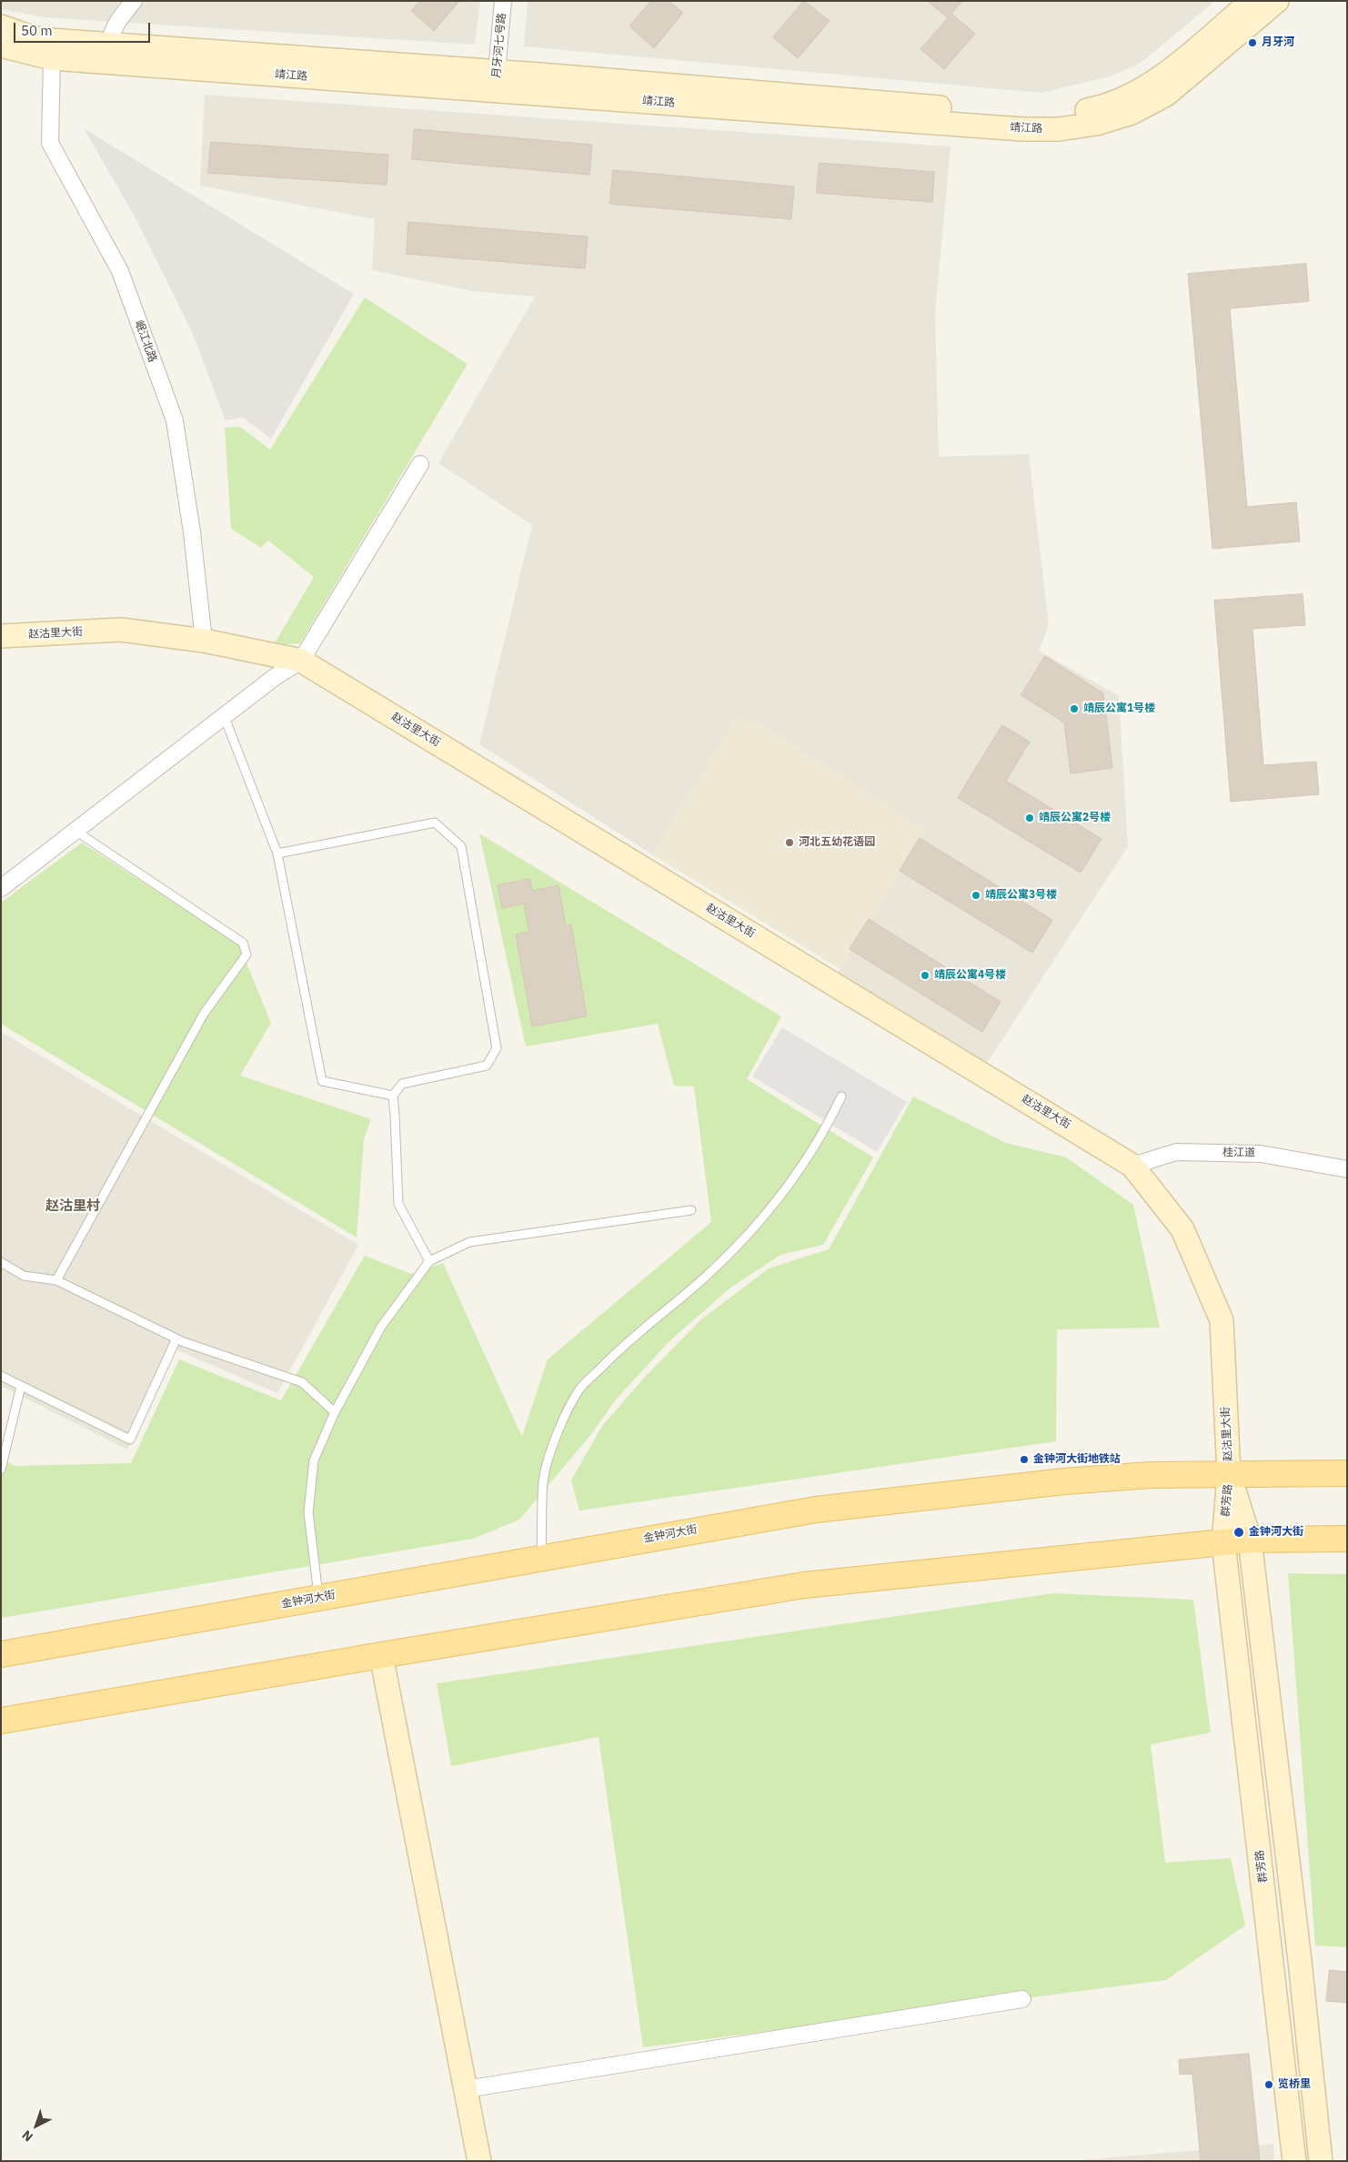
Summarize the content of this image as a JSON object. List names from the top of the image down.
{
  "streets": {
    "main road": ["金钟河大街"],
    "street": [
      "月牙河七号路",
      "靖江路",
      "岷江北路",
      "赵沽里大街",
      "桂江道",
      "群芳路"
    ]
  },
  "crossings": [
    ["月牙河七号路", "靖江路"],
    ["靖江路", "岷江北路"],
    ["岷江北路", "赵沽里大街"],
    ["赵沽里大街", "桂江道"],
    ["赵沽里大街", "群芳路"],
    ["赵沽里大街", "金钟河大街"],
    ["群芳路", "金钟河大街"]
  ],
  "districts": ["赵沽里村"],
  "places": [
    "月牙河",
    "靖辰公寓1号楼",
    "靖辰公寓2号楼",
    "河北五幼花语园",
    "靖辰公寓3号楼",
    "靖辰公寓4号楼",
    "金钟河大街地铁站",
    "金钟河大街",
    "览桥里"
  ],
  "scale_bar": "50 m",
  "north": "bottom left"
}
